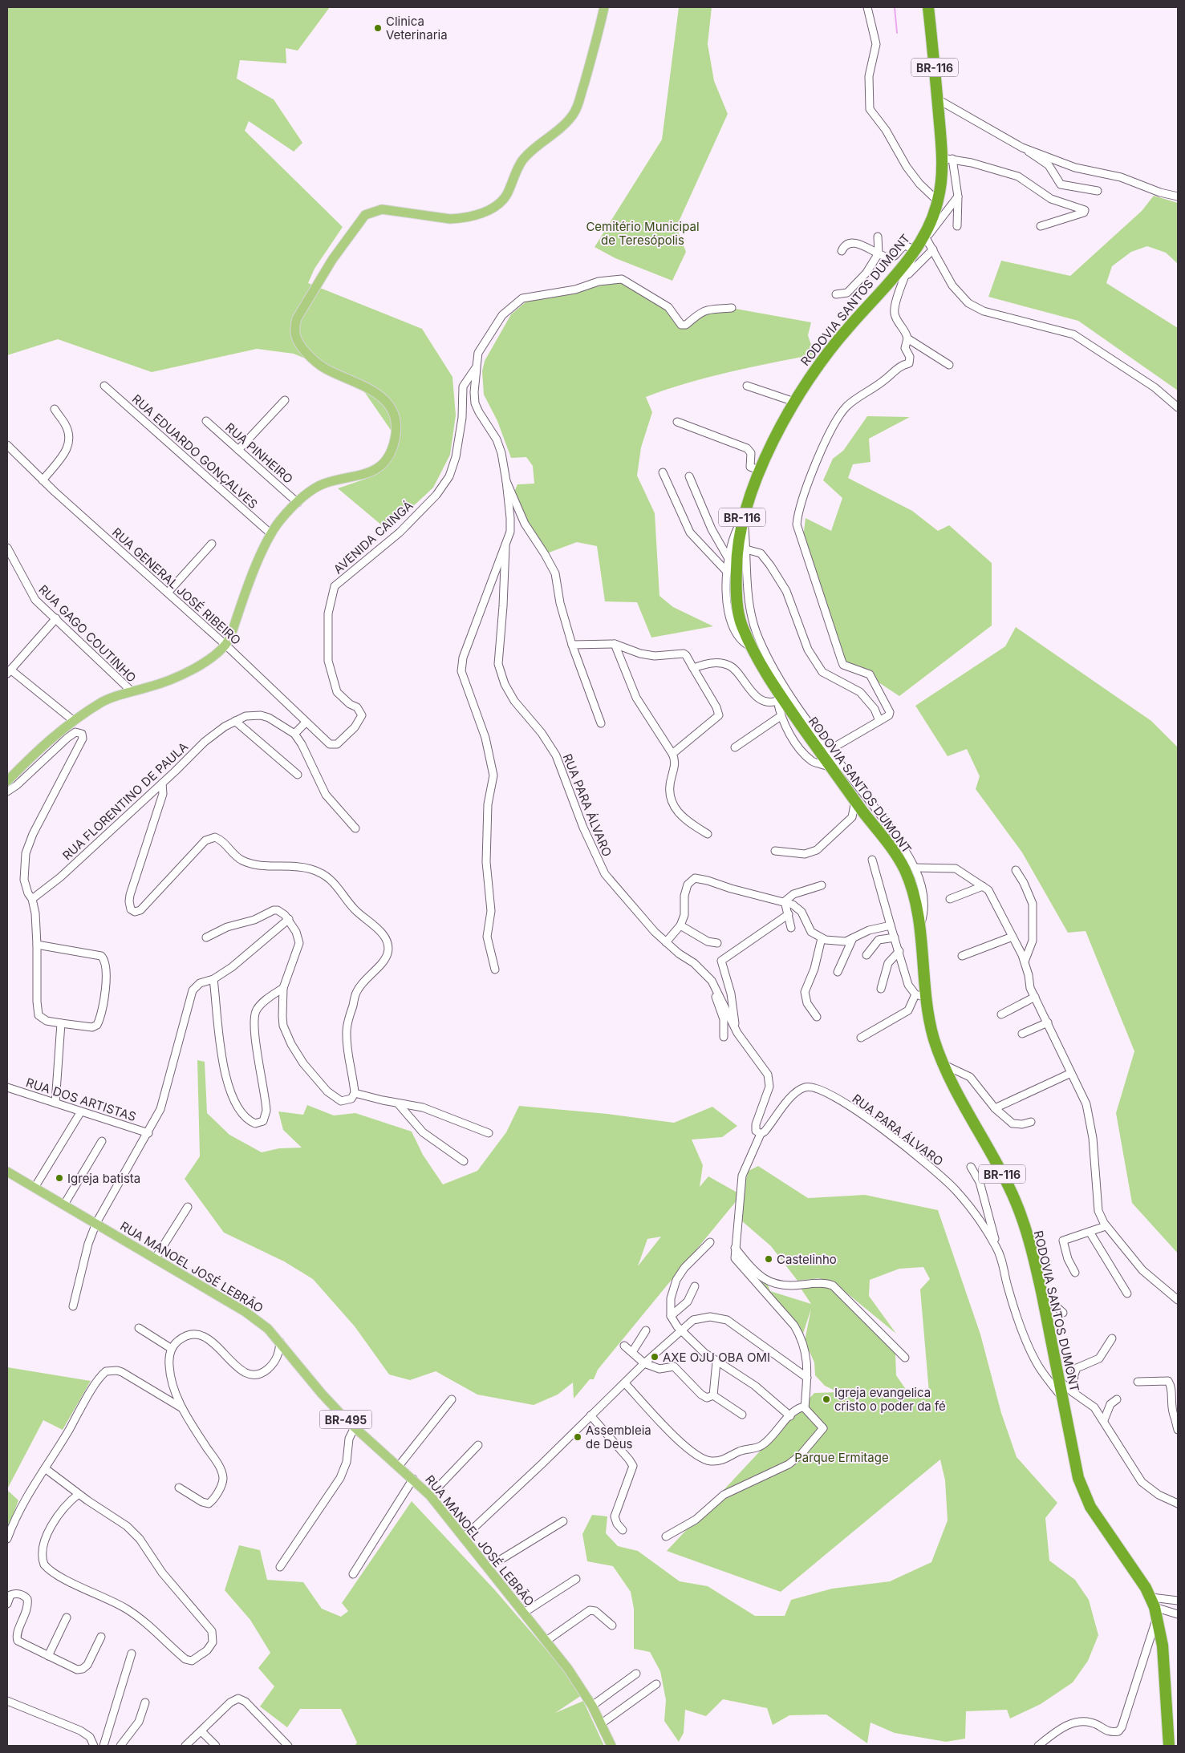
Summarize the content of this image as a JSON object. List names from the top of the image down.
{
  "streets": {
    "highway": ["BR-116", "RODOVIA SANTOS DUMONT"],
    "main road": ["RUA MANOEL JOSÉ LEBRÃO", "BR-495"],
    "street": [
      "RUA EDUARDO GONÇALVES",
      "RUA PINHEIRO",
      "AVENIDA CAINGÁ",
      "RUA GENERAL JOSÉ RIBEIRO",
      "RUA GAGO COUTINHO",
      "RUA FLORENTINO DE PAULA",
      "RUA PARA ÁLVARO",
      "RUA DOS ARTISTAS"
    ]
  },
  "crossings": [
    ["RODOVIA SANTOS DUMONT", "RUA PARA ÁLVARO"],
    ["AVENIDA CAINGÁ", "RUA GENERAL JOSÉ RIBEIRO"]
  ],
  "parks": ["Cemitério Municipal de Teresópolis", "Parque Ermitage"],
  "places": [
    "Clinica Veterinaria",
    "Igreja batista",
    "Castelinho",
    "AXE OJU OBA OMI",
    "Igreja evangelica cristo o poder da fé",
    "Assembleia de Deus"
  ]
}
